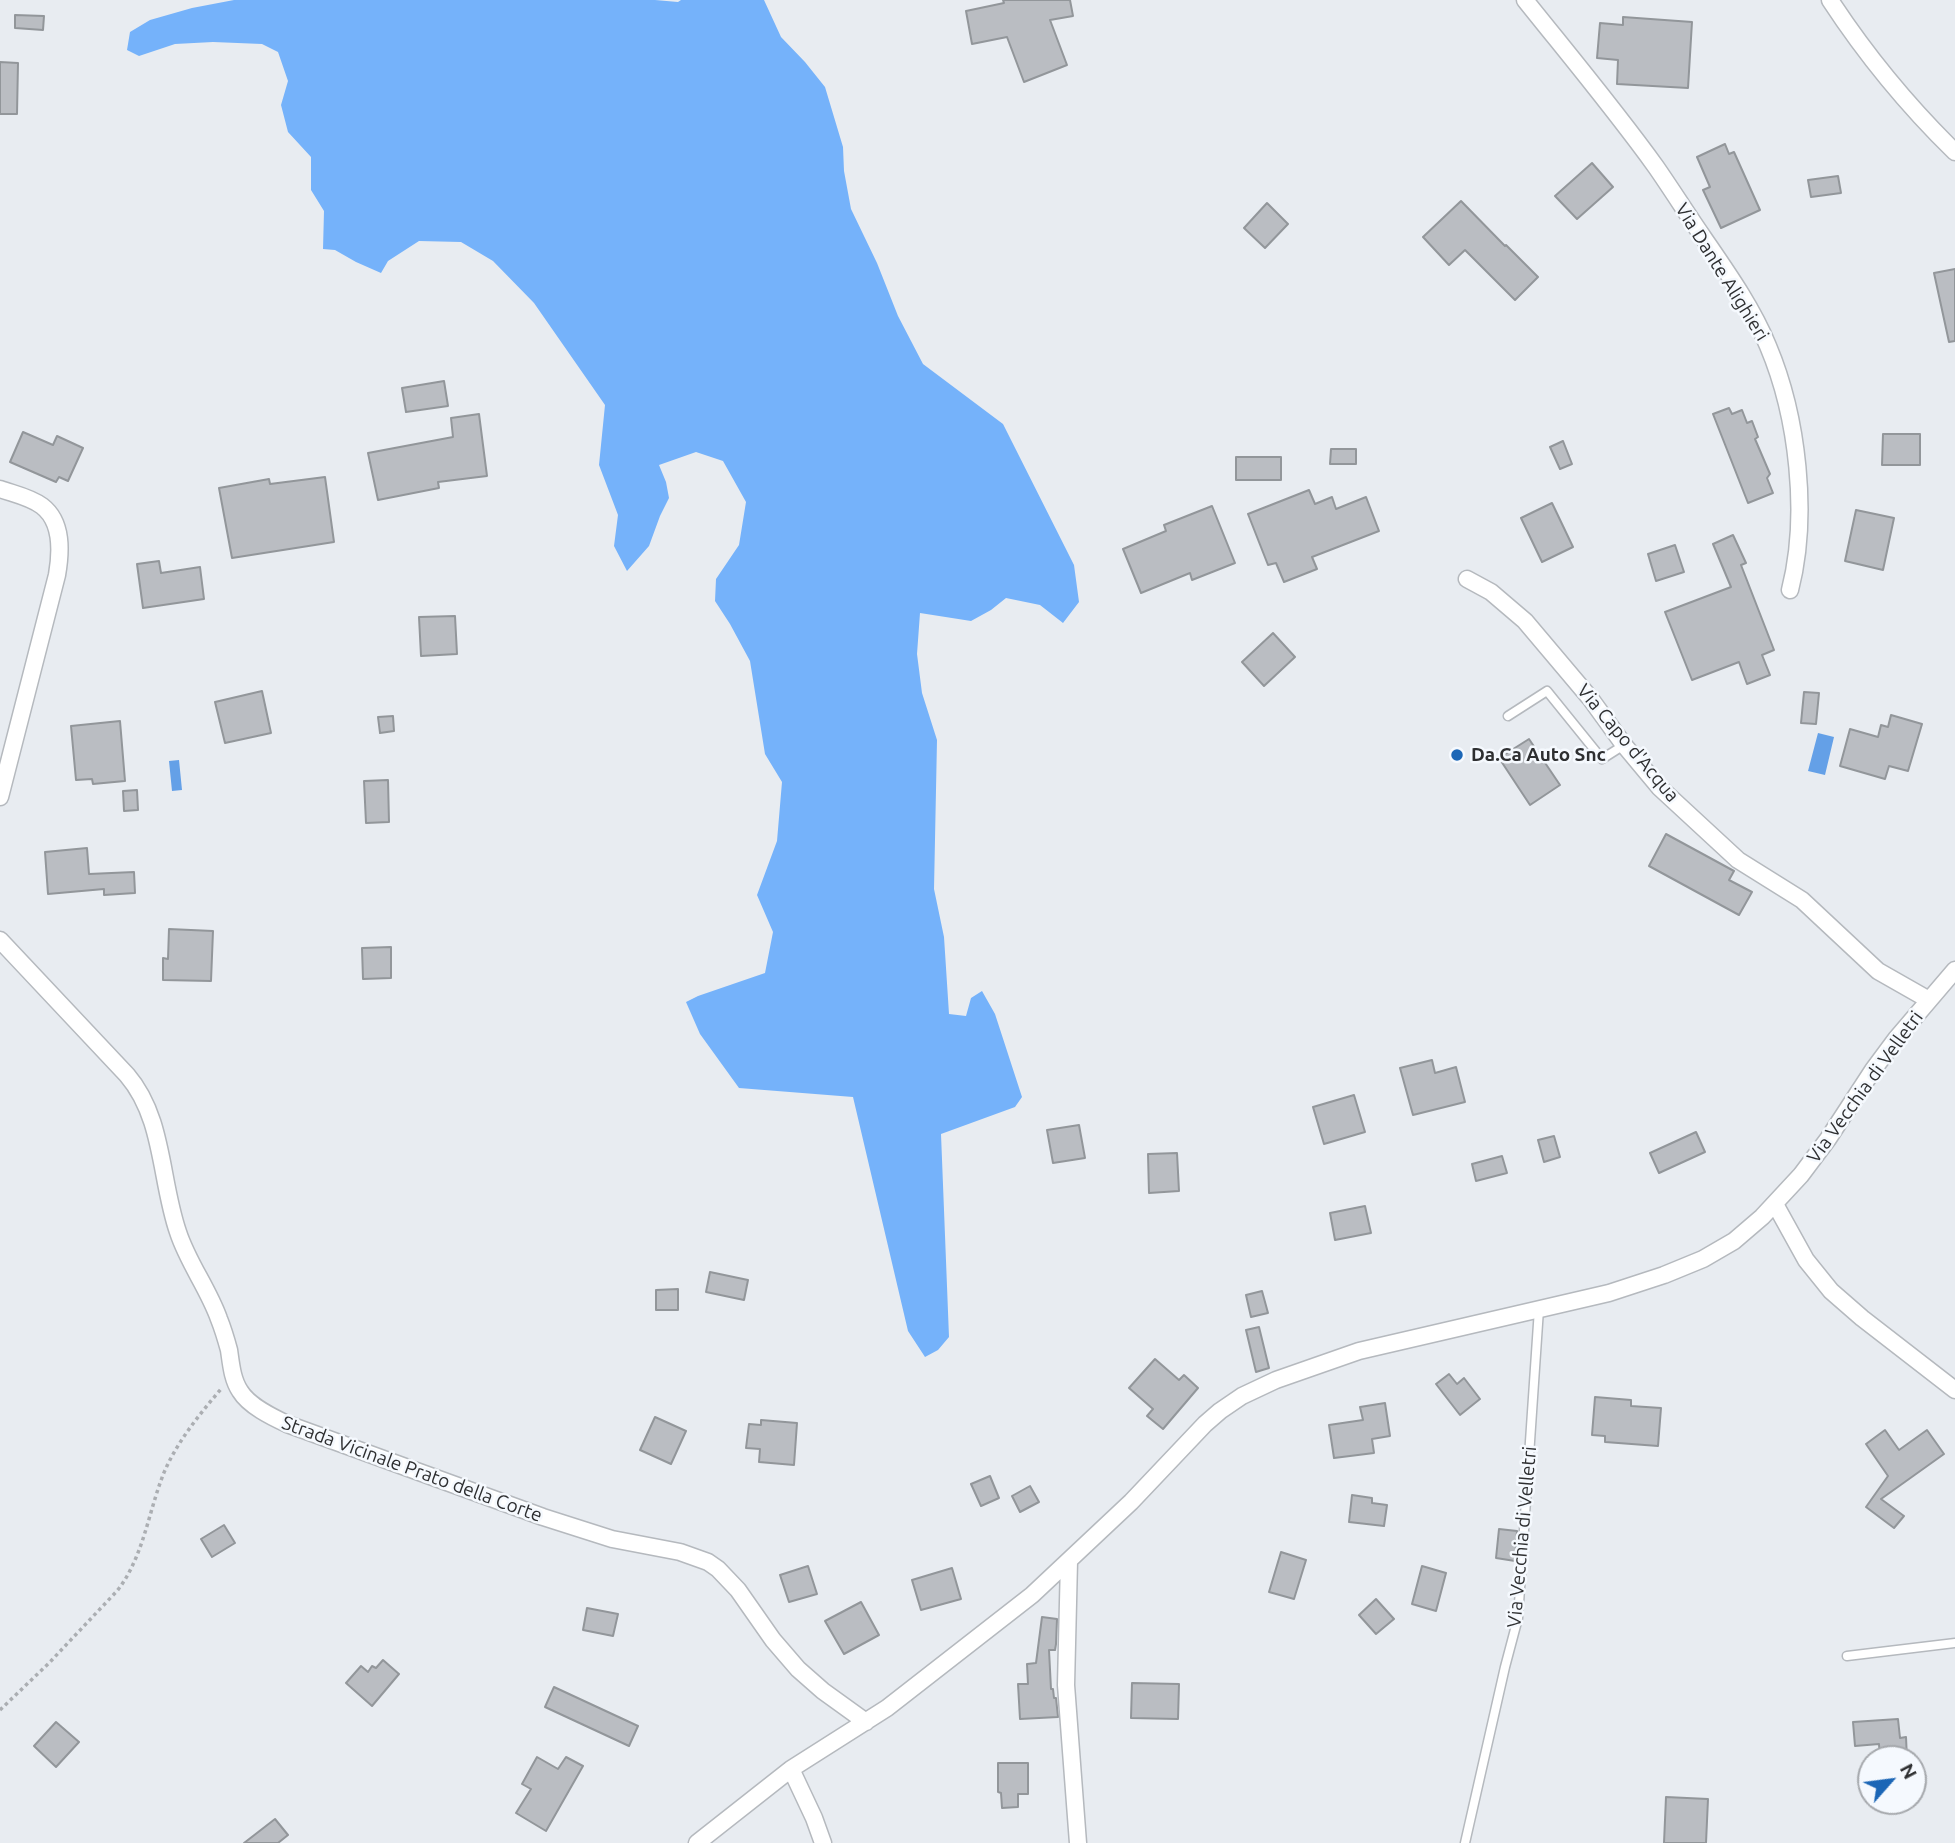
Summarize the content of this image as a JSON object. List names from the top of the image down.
{
  "streets": {
    "street": [
      "Via Dante Alighieri",
      "Via Capo d'Acqua",
      "Via Vecchia di Velletri",
      "Strada Vicinale Prato della Corte"
    ]
  },
  "crossings": [
    ["Via Capo d'Acqua", "Via Vecchia di Velletri"],
    ["Via Vecchia di Velletri", "Strada Vicinale Prato della Corte"]
  ],
  "places": ["Da.Ca Auto Snc"],
  "north": "top right"
}
